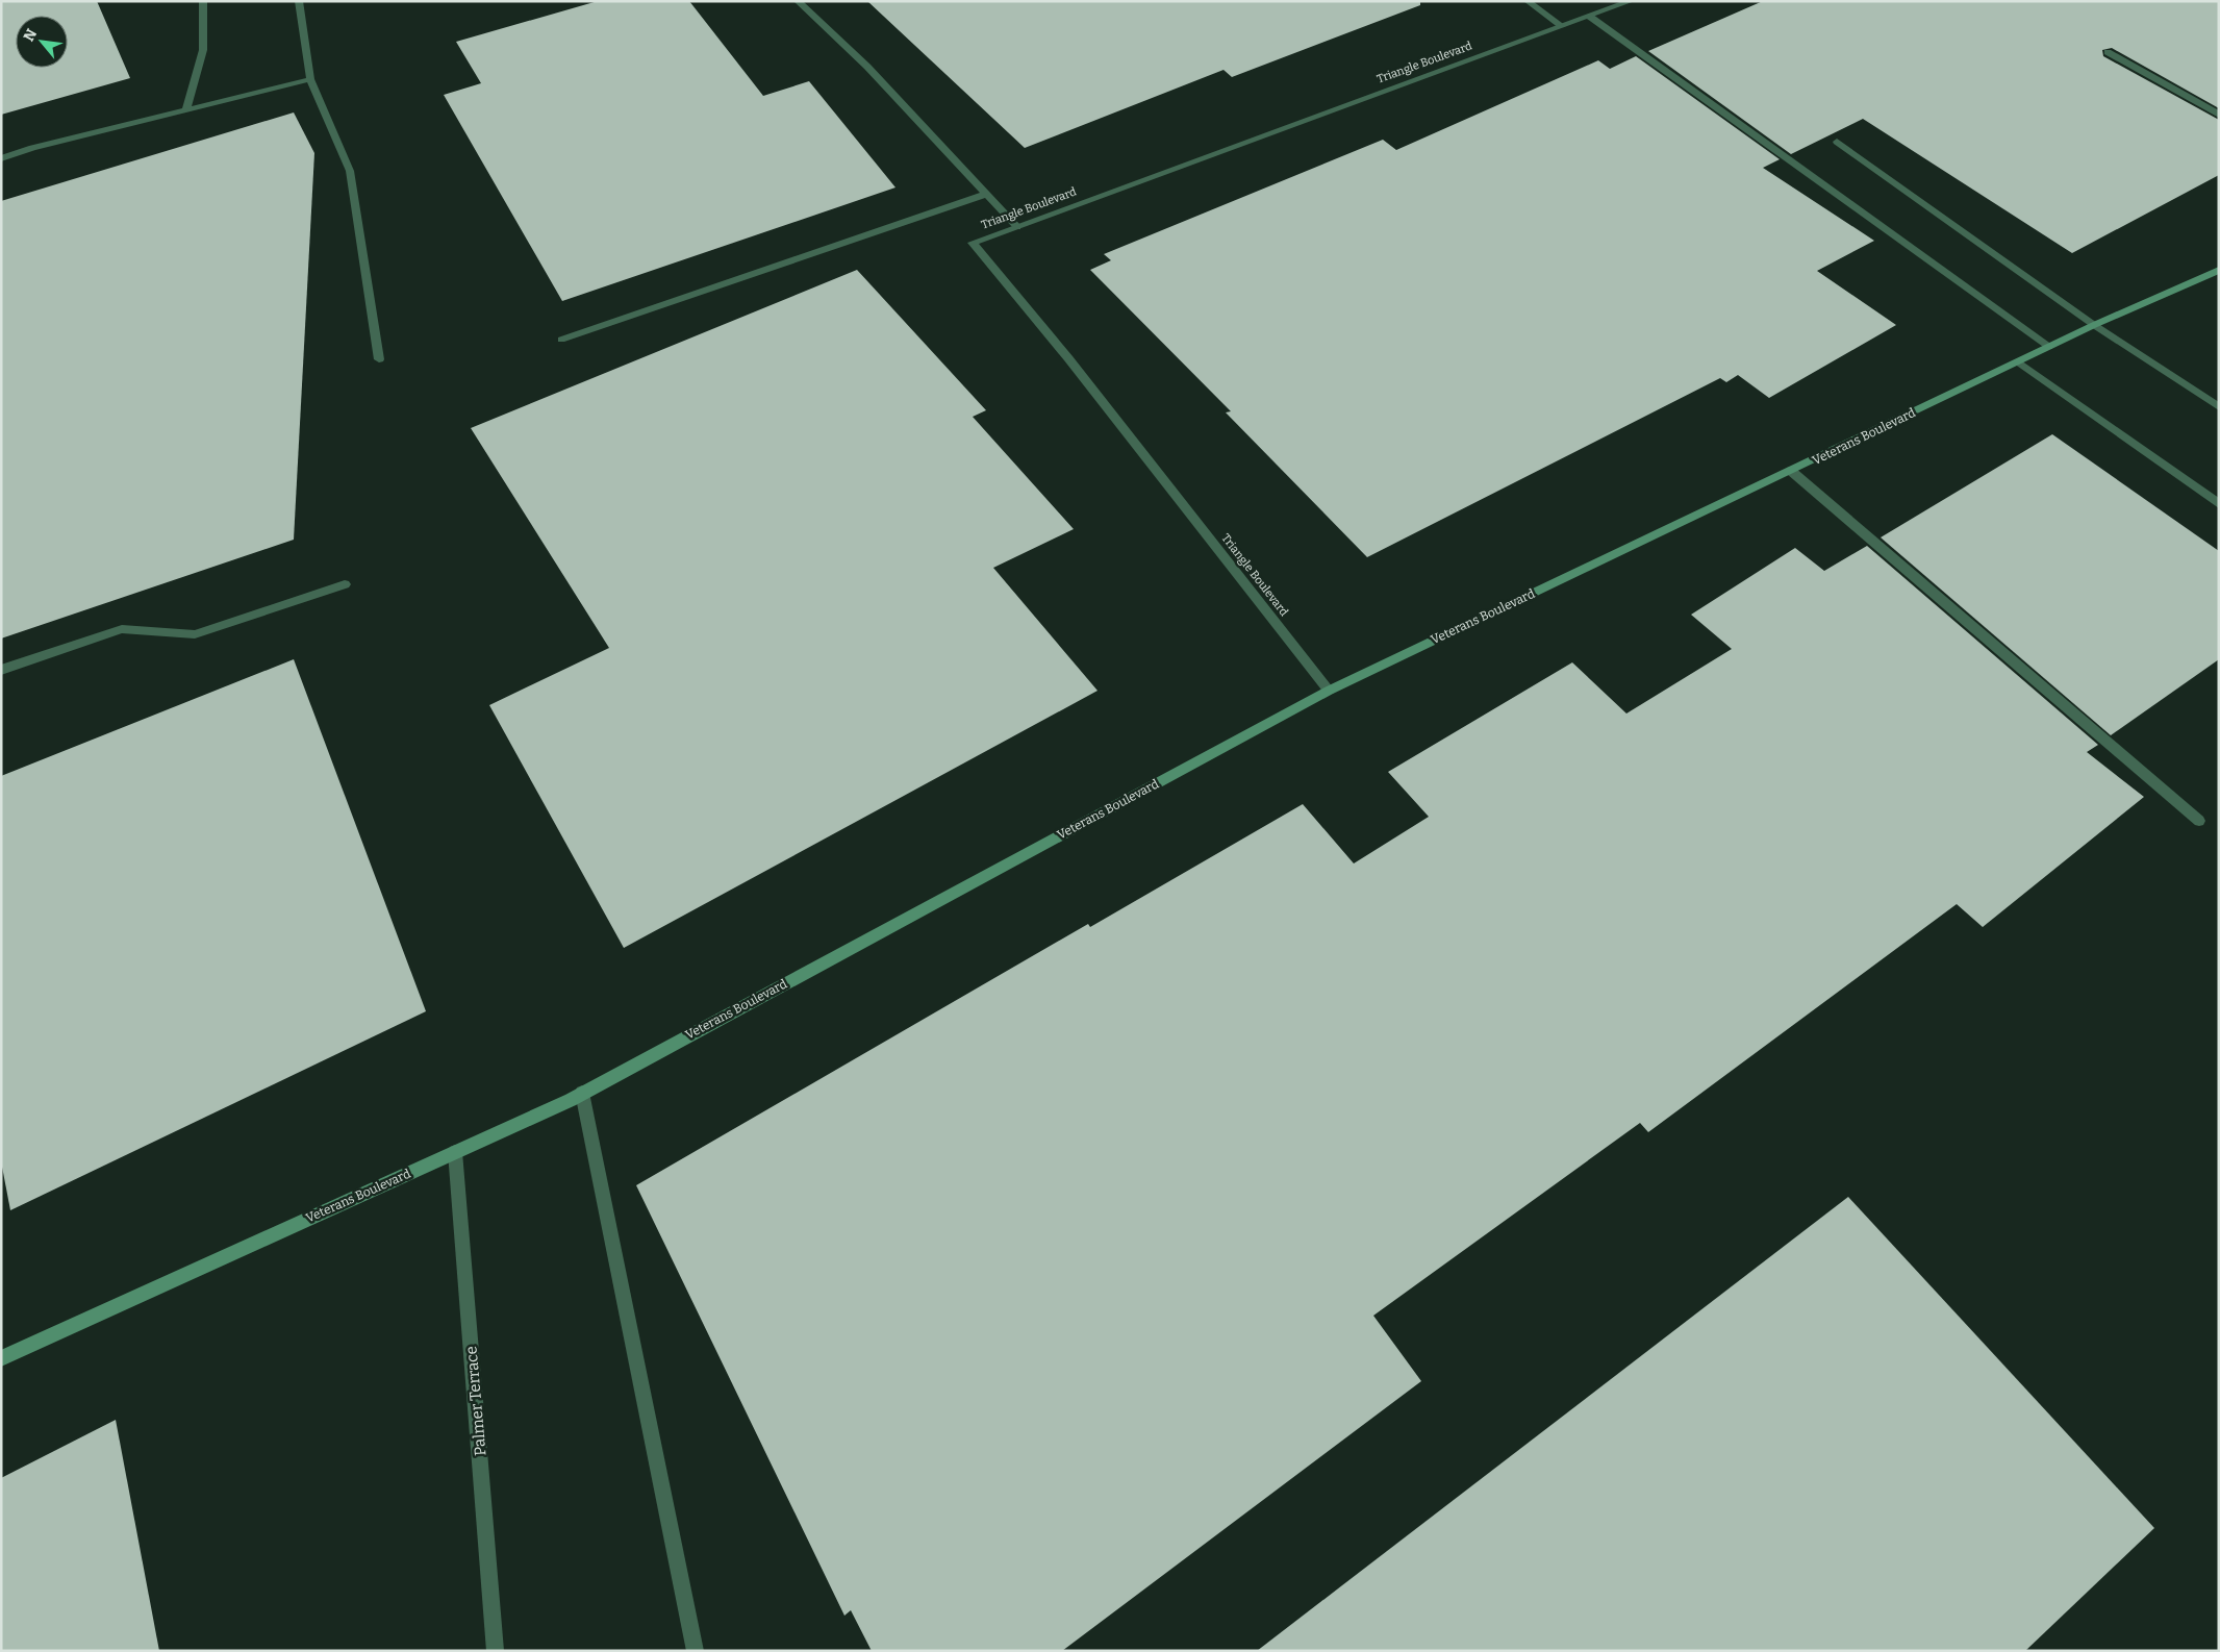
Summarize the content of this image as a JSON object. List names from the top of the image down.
{
  "streets": {
    "street": ["Triangle Boulevard", "Veterans Boulevard", "Palmer Terrace"]
  },
  "crossings": [
    ["Triangle Boulevard", "Veterans Boulevard"],
    ["Veterans Boulevard", "Palmer Terrace"]
  ],
  "north": "top left"
}
